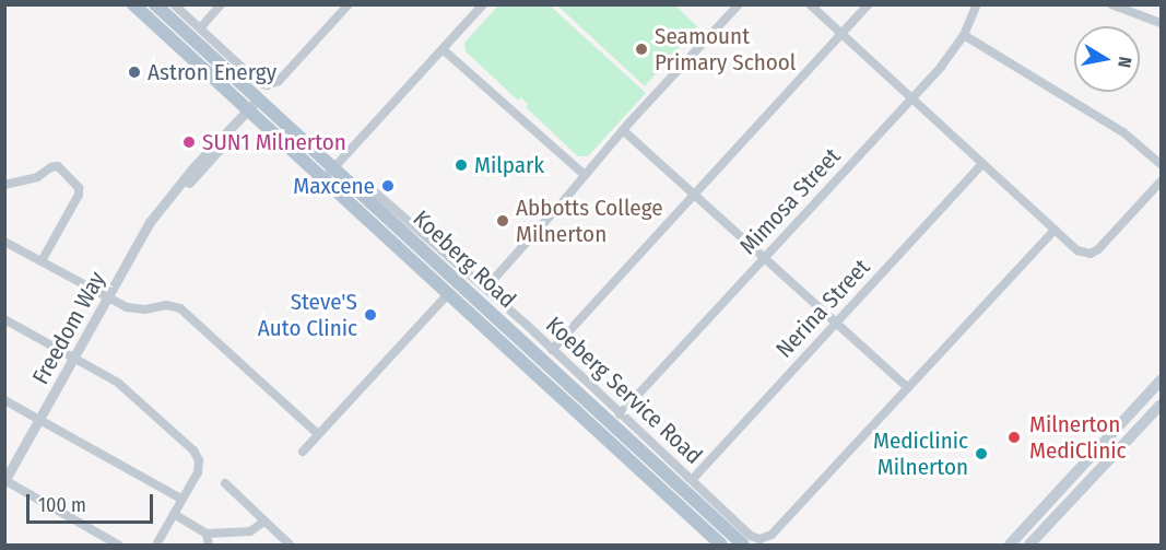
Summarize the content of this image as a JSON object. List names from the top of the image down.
{
  "streets": {
    "main road": ["Koeberg Road"],
    "street": [
      "Mimosa Street",
      "Nerina Street",
      "Freedom Way",
      "Koeberg Service Road"
    ]
  },
  "crossings": [
    ["Mimosa Street", "Koeberg Service Road"],
    ["Koeberg Road", "Freedom Way"],
    ["Nerina Street", "Koeberg Service Road"]
  ],
  "places": [
    "Seamount Primary School",
    "Astron Energy",
    "SUN1 Milnerton",
    "Milpark",
    "Maxcene",
    "Abbotts College Milnerton",
    "Steve'S Auto Clinic",
    "Milnerton MediClinic",
    "Mediclinic Milnerton"
  ],
  "scale_bar": "100 m",
  "north": "right"
}
